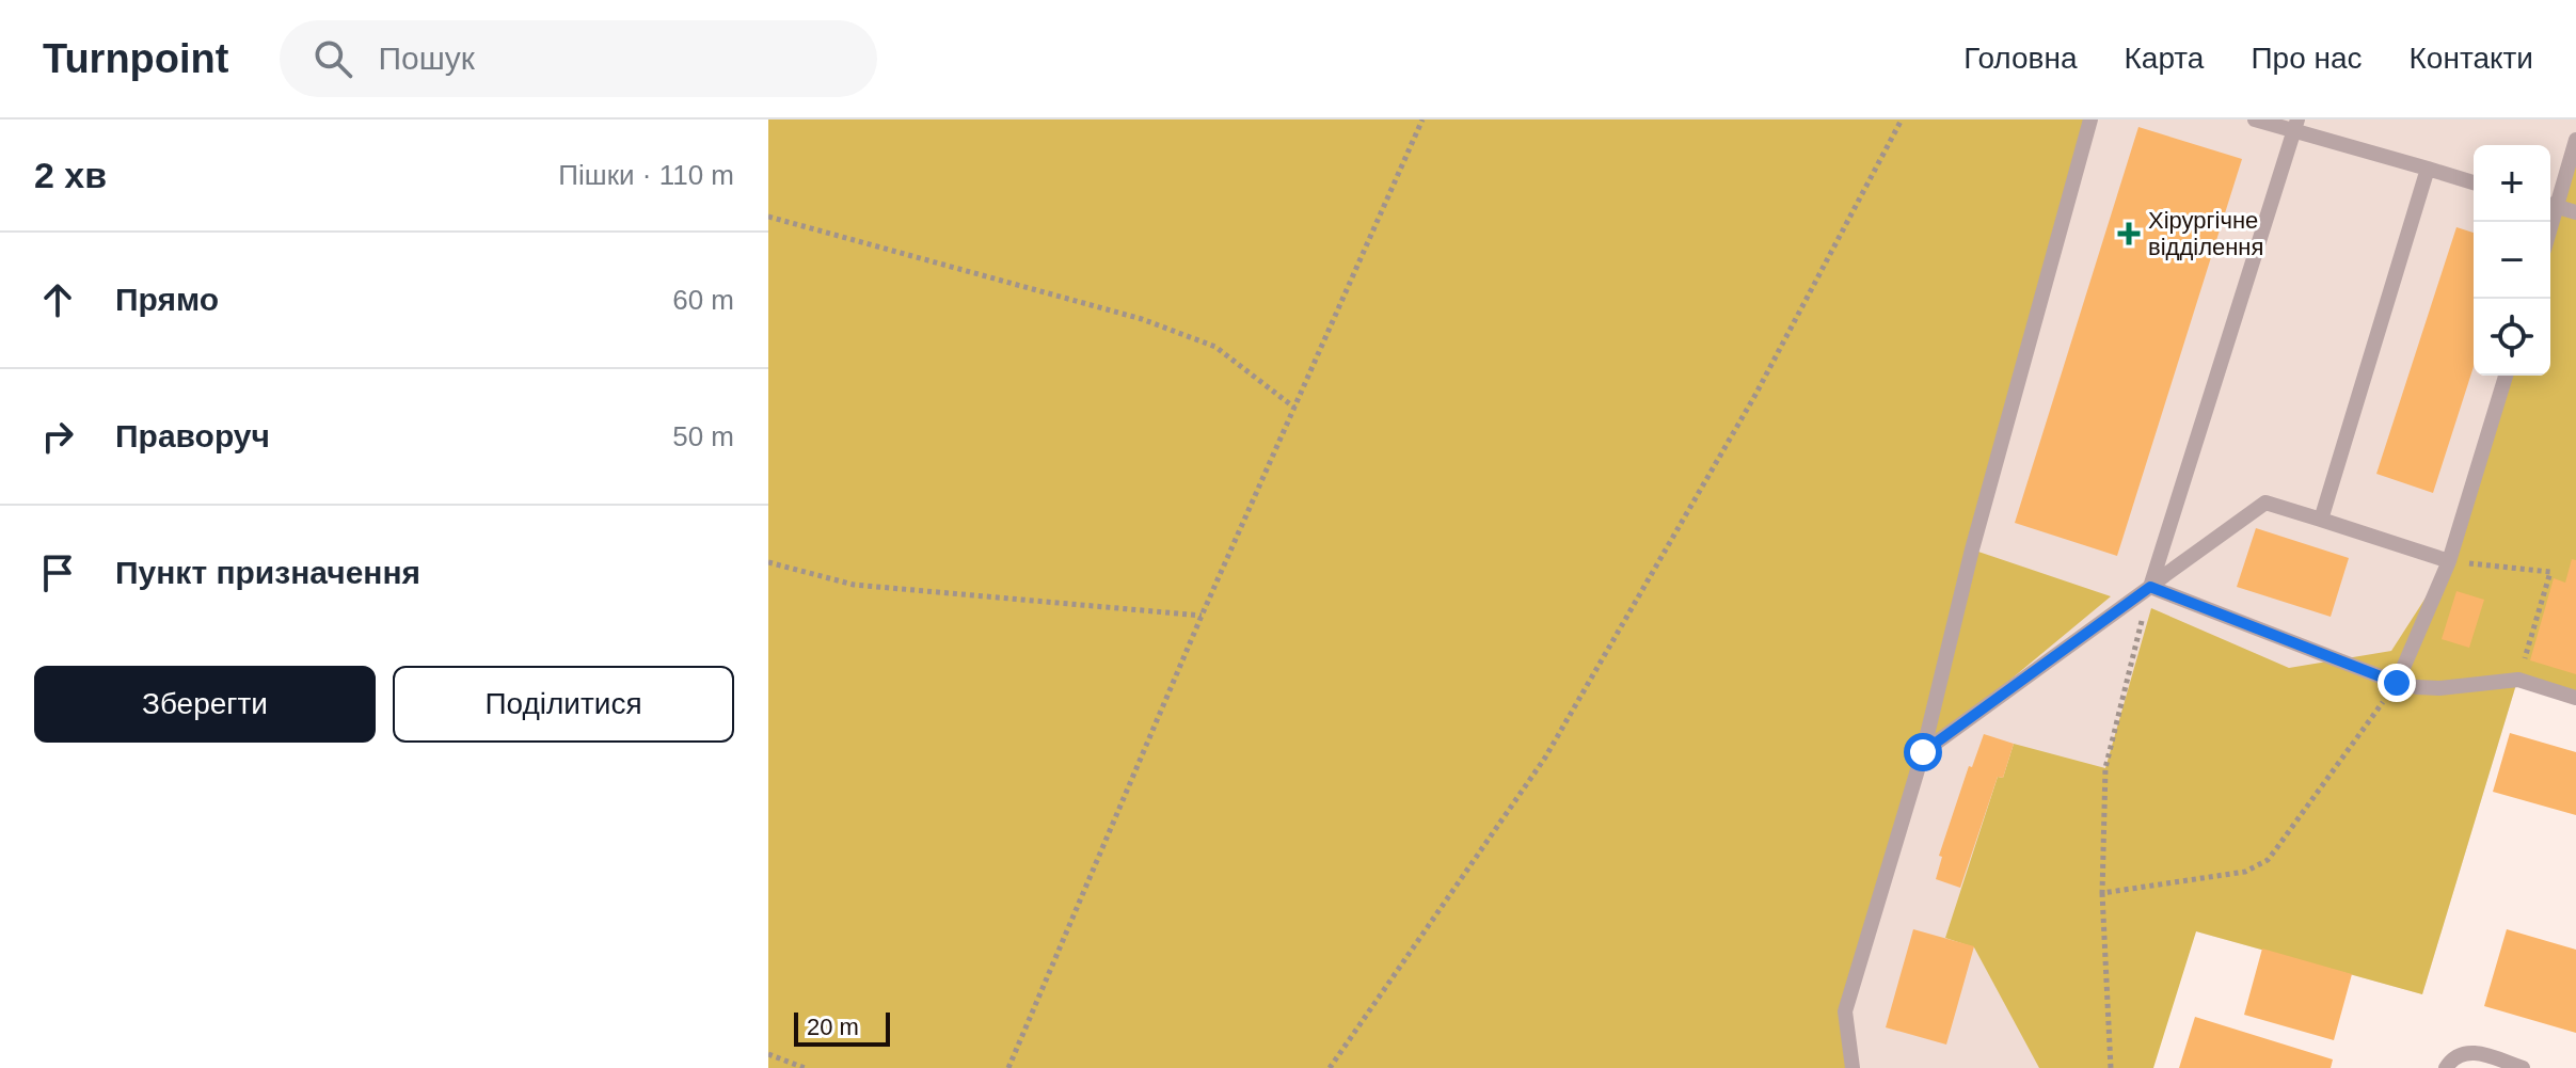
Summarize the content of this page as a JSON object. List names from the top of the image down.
{
  "places": {
    "health": ["Хірургічне відділення"]
  },
  "scale_bar": "20 m",
  "page": {
    "header": "Turnpoint",
    "search": "Пошук",
    "nav": [
      "Головна",
      "Карта",
      "Про нас",
      "Контакти"
    ],
    "heading": ["2 хв", "Пішки · 110 m"],
    "map_buttons": ["+", "−"],
    "list": [
      ["Прямо", "60 m"],
      ["Праворуч", "50 m"],
      "Пункт призначення"
    ],
    "buttons": ["Зберегти", "Поділитися"],
    "scale": "20 m"
  }
}
